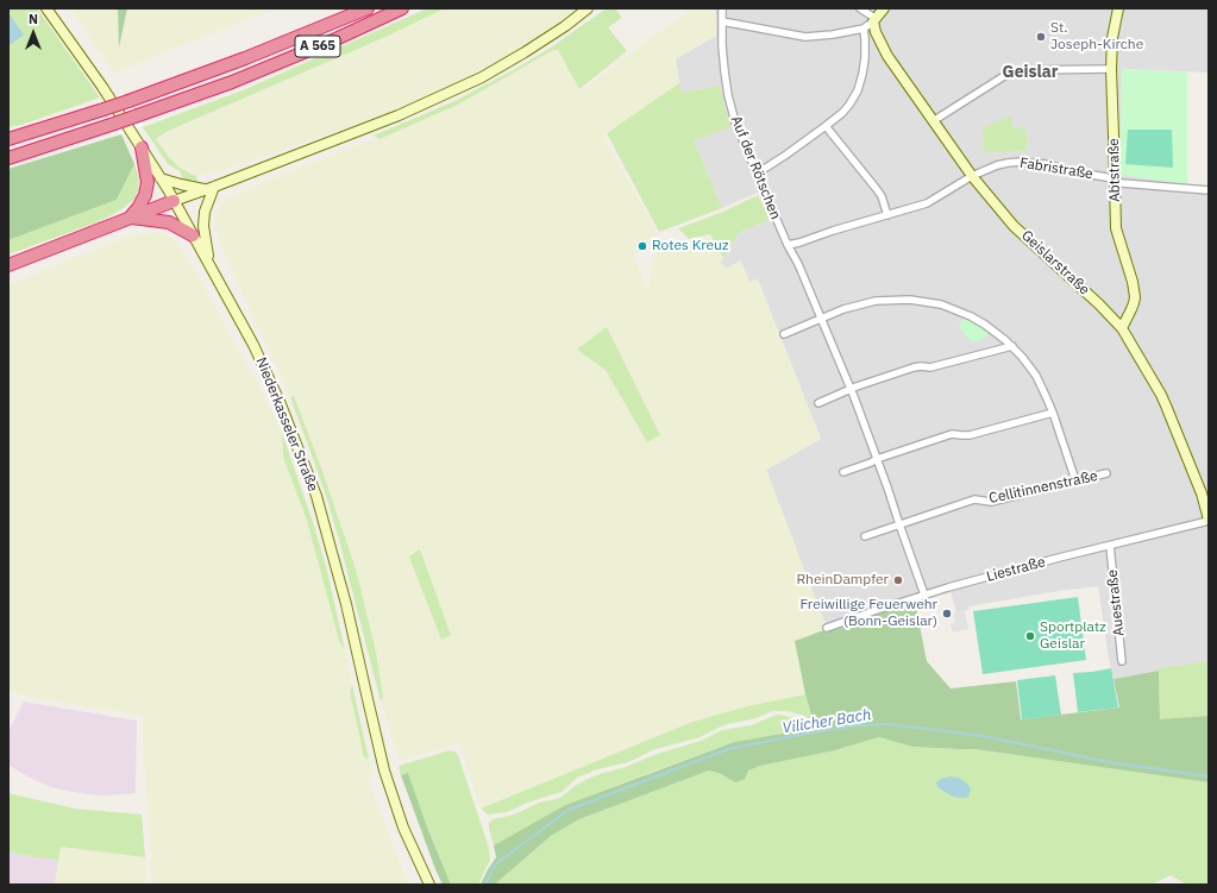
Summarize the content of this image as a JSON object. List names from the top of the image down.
{
  "streets": {
    "highway": ["A 565"],
    "main road": ["Abtstraße", "Geislarstraße", "Niederkasseler Straße"],
    "street": [
      "Auf der Rötschen",
      "Fabristraße",
      "Cellitinnenstraße",
      "Liestraße",
      "Auestraße"
    ]
  },
  "crossings": [
    ["Auf der Rötschen", "Fabristraße"],
    ["Auf der Rötschen", "Cellitinnenstraße"],
    ["Auf der Rötschen", "Liestraße"],
    ["Fabristraße", "Abtstraße"],
    ["Fabristraße", "Geislarstraße"],
    ["Abtstraße", "Geislarstraße"],
    ["Geislarstraße", "Liestraße"],
    ["Liestraße", "Auestraße"]
  ],
  "districts": ["Geislar"],
  "water": ["Vilicher Bach"],
  "places": [
    "St. Joseph-Kirche",
    "Rotes Kreuz",
    "RheinDampfer",
    "Freiwillige Feuerwehr (Bonn-Geislar)",
    "Sportplatz Geislar"
  ],
  "north": "top"
}
